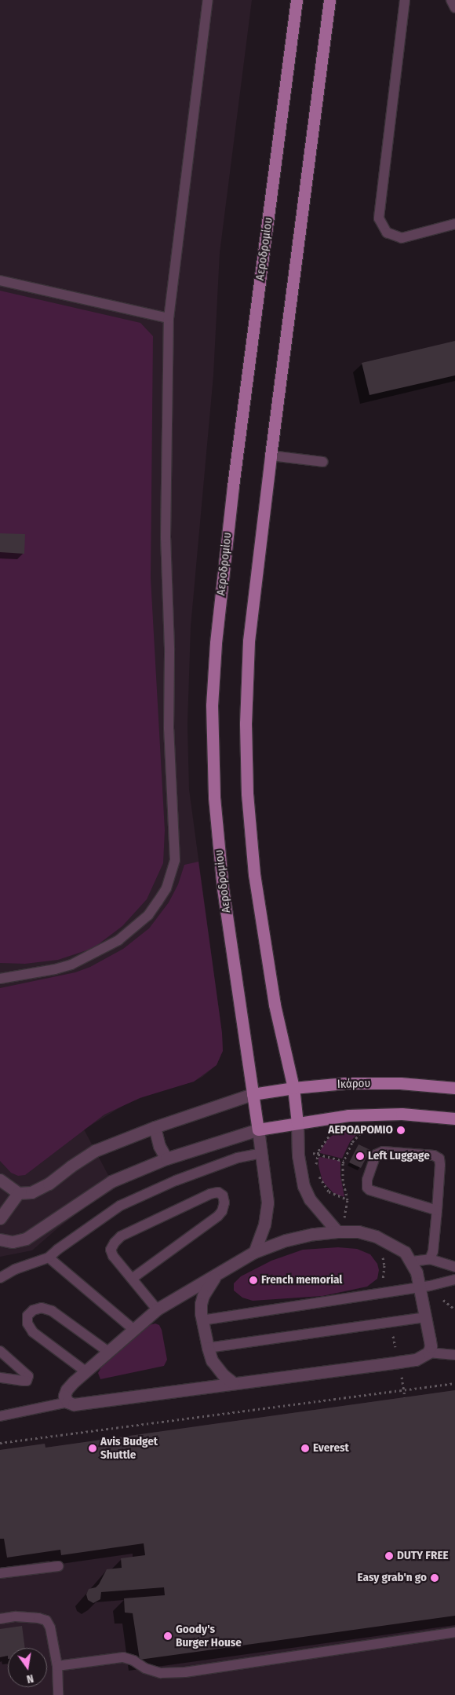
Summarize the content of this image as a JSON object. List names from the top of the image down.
{
  "streets": {
    "main road": ["Αεροδρομίου", "Ικάρου"]
  },
  "crossings": [
    ["Αεροδρομίου", "Ικάρου"]
  ],
  "places": [
    "ΑΕΡΟΔΡΟΜΙΟ",
    "Left Luggage",
    "French memorial",
    "Avis Budget Shuttle",
    "Everest",
    "DUTY FREE",
    "Easy grab'n go",
    "Goody's Burger House"
  ],
  "north": "bottom"
}
